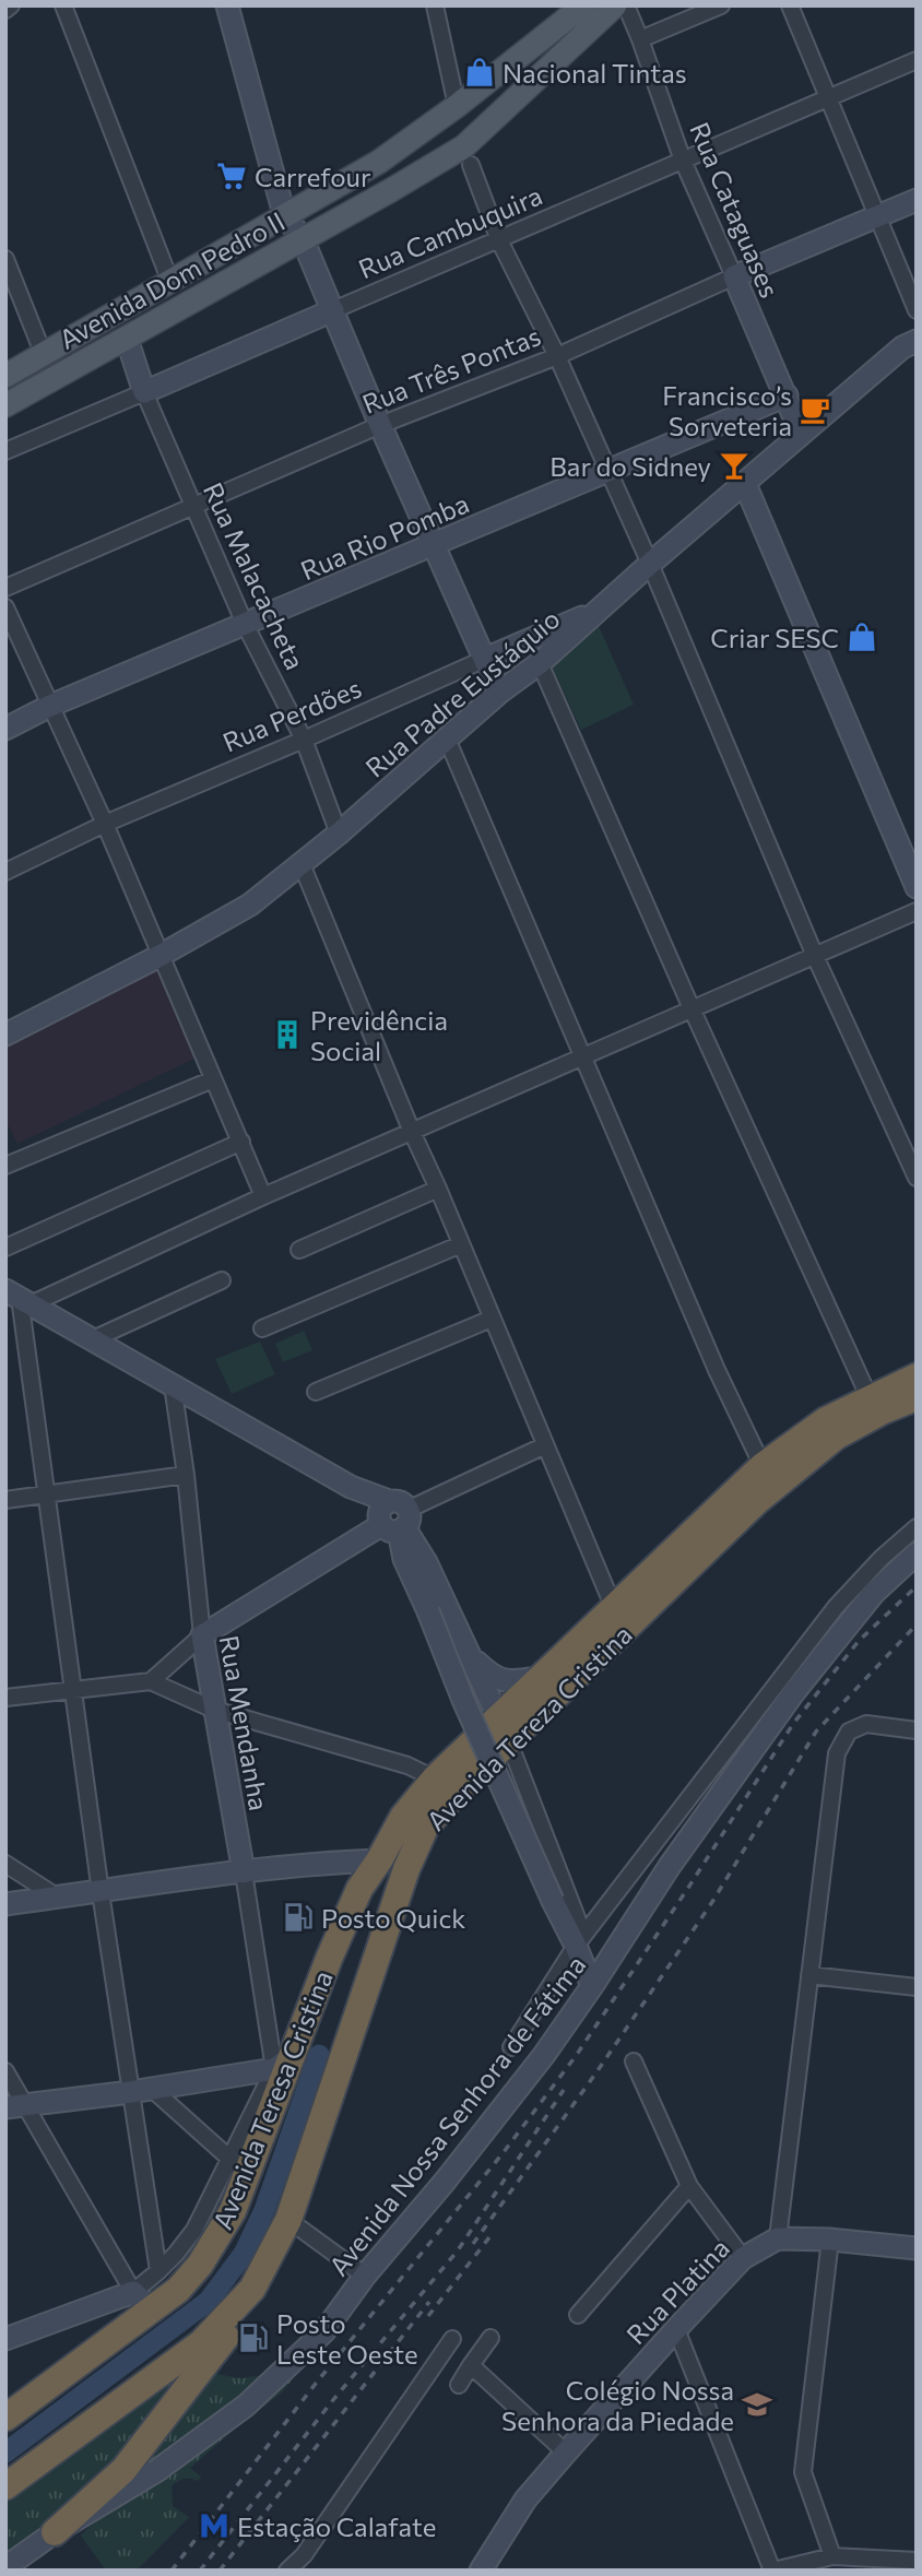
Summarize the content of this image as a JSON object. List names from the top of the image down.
{
  "streets": {
    "highway": ["Avenida Tereza Cristina", "Avenida Teresa Cristina"],
    "main road": ["Avenida Dom Pedro II"],
    "street": [
      "Rua Cataguases",
      "Rua Cambuquira",
      "Rua Três Pontas",
      "Rua Rio Pomba",
      "Rua Malacacheta",
      "Rua Padre Eustáquio",
      "Rua Perdões",
      "Rua Mendanha",
      "Avenida Nossa Senhora de Fátima",
      "Rua Platina"
    ]
  },
  "crossings": [
    ["Rua Cataguases", "Rua Cambuquira"],
    ["Rua Cataguases", "Rua Três Pontas"],
    ["Rua Cataguases", "Rua Rio Pomba"],
    ["Rua Cataguases", "Rua Padre Eustáquio"],
    ["Rua Cambuquira", "Rua Malacacheta"],
    ["Avenida Dom Pedro II", "Rua Malacacheta"],
    ["Rua Três Pontas", "Rua Malacacheta"],
    ["Rua Rio Pomba", "Rua Malacacheta"],
    ["Rua Malacacheta", "Rua Padre Eustáquio"],
    ["Rua Malacacheta", "Rua Perdões"],
    ["Rua Padre Eustáquio", "Rua Perdões"],
    ["Rua Mendanha", "Avenida Teresa Cristina"],
    ["Avenida Tereza Cristina", "Avenida Teresa Cristina"]
  ],
  "places": {
    "shop": ["Nacional Tintas", "Criar SESC"],
    "supermarket": ["Carrefour"],
    "cafe": ["Francisco’s Sorveteria"],
    "bar": ["Bar do Sidney"],
    "building": ["Previdência Social"],
    "fuel station": ["Posto Quick", "Posto Leste Oeste"],
    "school or university": ["Colégio Nossa Senhora da Piedade"],
    "metro station": ["Estação Calafate"]
  }
}
